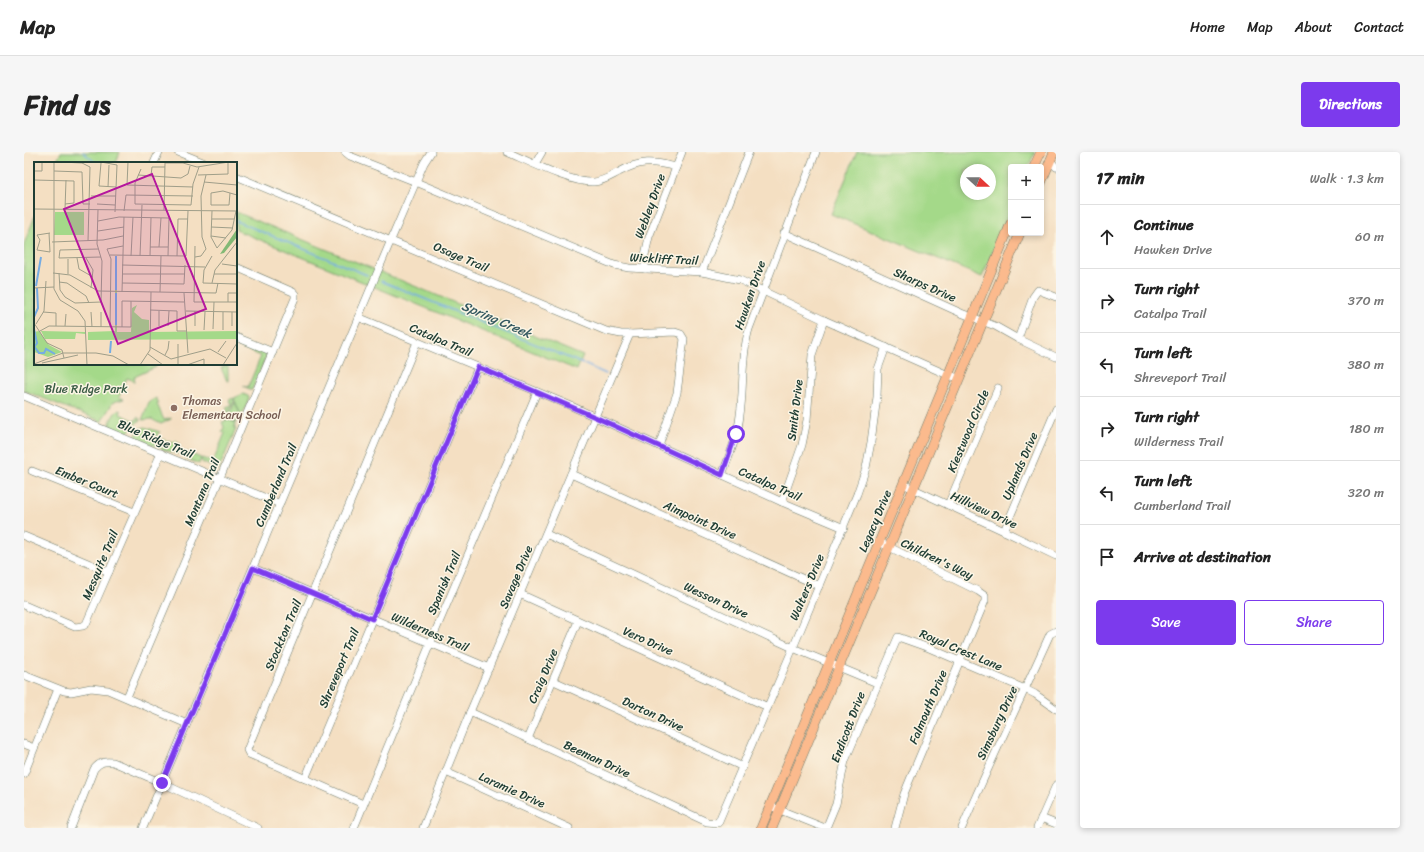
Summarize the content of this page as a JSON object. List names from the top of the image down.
{
  "streets": {
    "main road": ["Legacy Drive"],
    "street": [
      "Webley Drive",
      "Osage Trail",
      "Wickliff Trail",
      "Sharps Drive",
      "Hawken Drive",
      "Catalpa Trail",
      "Smith Drive",
      "Kiestwood Circle",
      "Blue Ridge Trail",
      "Uplands Drive",
      "Ember Court",
      "Cumberland Trail",
      "Montana Trail",
      "Hillview Drive",
      "Aimpoint Drive",
      "Children's Way",
      "Mesquite Trail",
      "Savage Drive",
      "Spanish Trail",
      "Walters Drive",
      "Wesson Drive",
      "Wilderness Trail",
      "Stockton Trail",
      "Vero Drive",
      "Royal Crest Lane",
      "Shreveport Trail",
      "Craig Drive",
      "Falmouth Drive",
      "Darton Drive",
      "Simsbury Drive",
      "Endicott Drive",
      "Beeman Drive",
      "Laramie Drive"
    ]
  },
  "crossings": [
    ["Webley Drive", "Wickliff Trail"],
    ["Osage Trail", "Catalpa Trail"],
    ["Osage Trail", "Cumberland Trail"],
    ["Osage Trail", "Savage Drive"],
    ["Wickliff Trail", "Hawken Drive"],
    ["Wickliff Trail", "Smith Drive"],
    ["Wickliff Trail", "Cumberland Trail"],
    ["Wickliff Trail", "Legacy Drive"],
    ["Wickliff Trail", "Walters Drive"],
    ["Sharps Drive", "Hawken Drive"],
    ["Sharps Drive", "Legacy Drive"],
    ["Hawken Drive", "Catalpa Trail"],
    ["Catalpa Trail", "Smith Drive"],
    ["Catalpa Trail", "Cumberland Trail"],
    ["Catalpa Trail", "Savage Drive"],
    ["Catalpa Trail", "Spanish Trail"],
    ["Catalpa Trail", "Walters Drive"],
    ["Catalpa Trail", "Stockton Trail"],
    ["Catalpa Trail", "Shreveport Trail"],
    ["Kiestwood Circle", "Hillview Drive"],
    ["Blue Ridge Trail", "Cumberland Trail"],
    ["Blue Ridge Trail", "Montana Trail"],
    ["Blue Ridge Trail", "Mesquite Trail"],
    ["Uplands Drive", "Hillview Drive"],
    ["Ember Court", "Mesquite Trail"],
    ["Cumberland Trail", "Wilderness Trail"],
    ["Hillview Drive", "Legacy Drive"],
    ["Aimpoint Drive", "Savage Drive"],
    ["Aimpoint Drive", "Walters Drive"],
    ["Legacy Drive", "Children's Way"],
    ["Legacy Drive", "Wesson Drive"],
    ["Children's Way", "Falmouth Drive"],
    ["Savage Drive", "Wesson Drive"],
    ["Savage Drive", "Wilderness Trail"],
    ["Savage Drive", "Vero Drive"],
    ["Savage Drive", "Beeman Drive"],
    ["Savage Drive", "Laramie Drive"],
    ["Spanish Trail", "Wilderness Trail"],
    ["Spanish Trail", "Stockton Trail"],
    ["Walters Drive", "Wesson Drive"],
    ["Walters Drive", "Vero Drive"],
    ["Walters Drive", "Darton Drive"],
    ["Walters Drive", "Beeman Drive"],
    ["Wesson Drive", "Endicott Drive"],
    ["Wilderness Trail", "Stockton Trail"],
    ["Wilderness Trail", "Shreveport Trail"],
    ["Stockton Trail", "Shreveport Trail"],
    ["Vero Drive", "Craig Drive"],
    ["Royal Crest Lane", "Falmouth Drive"],
    ["Royal Crest Lane", "Simsbury Drive"],
    ["Royal Crest Lane", "Endicott Drive"],
    ["Craig Drive", "Darton Drive"],
    ["Craig Drive", "Beeman Drive"]
  ],
  "water": ["Spring Creek"],
  "parks": ["Blue Ridge Park"],
  "places": ["Thomas Elementary School"],
  "north": "right",
  "page": {
    "header": "Map",
    "nav": [
      "Home",
      "Map",
      "About",
      "Contact"
    ],
    "title": "Find us",
    "buttons": [
      "Directions",
      ["Save", "Share"]
    ],
    "heading": ["17 min", "Walk · 1.3 km"],
    "map_buttons": ["+", "−"],
    "list": [
      ["Continue", "Hawken Drive", "60 m"],
      ["Turn right", "Catalpa Trail", "370 m"],
      ["Turn left", "Shreveport Trail", "380 m"],
      ["Turn right", "Wilderness Trail", "180 m"],
      ["Turn left", "Cumberland Trail", "320 m"],
      "Arrive at destination"
    ]
  }
}
